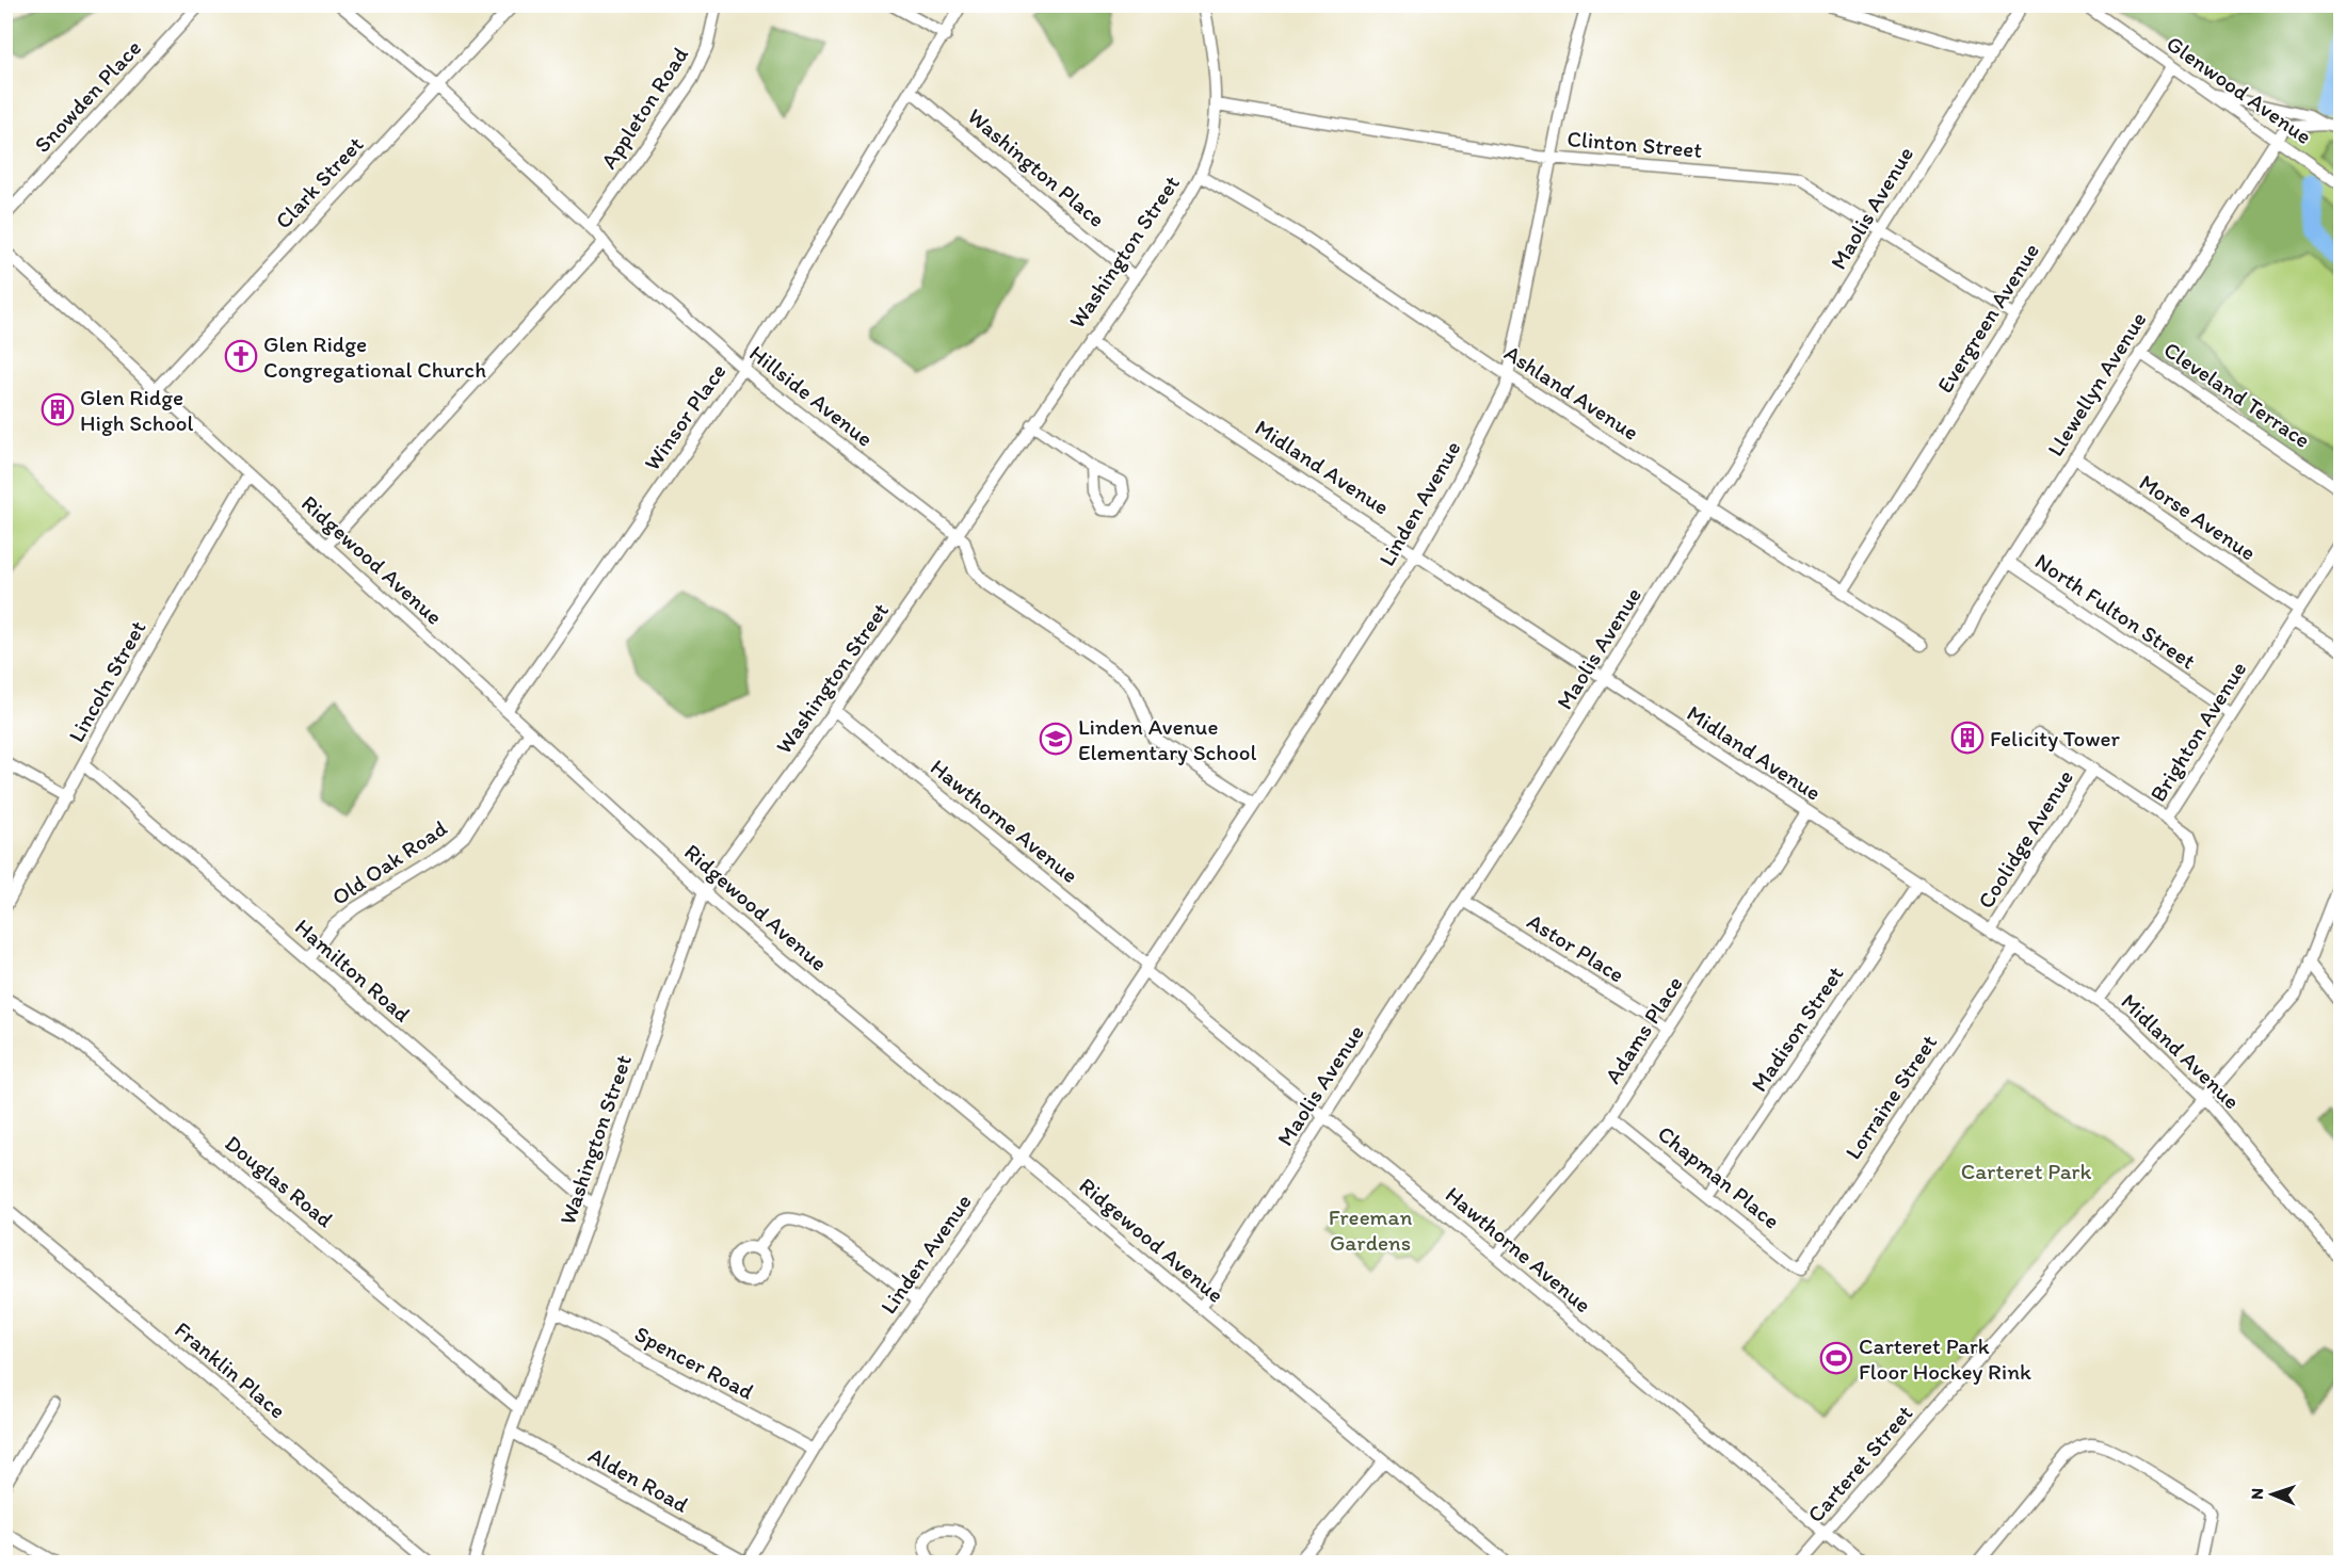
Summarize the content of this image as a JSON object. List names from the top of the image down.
{
  "streets": {
    "street": [
      "Glenwood Avenue",
      "Snowden Place",
      "Appleton Road",
      "Clinton Street",
      "Washington Place",
      "Clark Street",
      "Maolis Avenue",
      "Washington Street",
      "Evergreen Avenue",
      "Llewellyn Avenue",
      "Ashland Avenue",
      "Cleveland Terrace",
      "Hillside Avenue",
      "Winsor Place",
      "Midland Avenue",
      "Linden Avenue",
      "Morse Avenue",
      "Ridgewood Avenue",
      "North Fulton Street",
      "Lincoln Street",
      "Brighton Avenue",
      "Hawthorne Avenue",
      "Coolidge Avenue",
      "Old Oak Road",
      "Astor Place",
      "Hamilton Road",
      "Madison Street",
      "Adams Place",
      "Lorraine Street",
      "Chapman Place",
      "Douglas Road",
      "Spencer Road",
      "Franklin Place",
      "Carteret Street",
      "Alden Road"
    ]
  },
  "crossings": [
    ["Glenwood Avenue", "Evergreen Avenue"],
    ["Glenwood Avenue", "Llewellyn Avenue"],
    ["Appleton Road", "Hillside Avenue"],
    ["Clinton Street", "Maolis Avenue"],
    ["Clinton Street", "Washington Street"],
    ["Clinton Street", "Evergreen Avenue"],
    ["Clinton Street", "Linden Avenue"],
    ["Washington Place", "Washington Street"],
    ["Washington Place", "Winsor Place"],
    ["Clark Street", "Hillside Avenue"],
    ["Clark Street", "Ridgewood Avenue"],
    ["Maolis Avenue", "Ashland Avenue"],
    ["Maolis Avenue", "Midland Avenue"],
    ["Maolis Avenue", "Ridgewood Avenue"],
    ["Maolis Avenue", "Hawthorne Avenue"],
    ["Maolis Avenue", "Astor Place"],
    ["Washington Street", "Ashland Avenue"],
    ["Washington Street", "Hillside Avenue"],
    ["Washington Street", "Midland Avenue"],
    ["Washington Street", "Ridgewood Avenue"],
    ["Washington Street", "Hawthorne Avenue"],
    ["Washington Street", "Hamilton Road"],
    ["Washington Street", "Douglas Road"],
    ["Washington Street", "Spencer Road"],
    ["Washington Street", "Alden Road"],
    ["Evergreen Avenue", "Ashland Avenue"],
    ["Llewellyn Avenue", "Cleveland Terrace"],
    ["Llewellyn Avenue", "Morse Avenue"],
    ["Llewellyn Avenue", "North Fulton Street"],
    ["Ashland Avenue", "Linden Avenue"],
    ["Hillside Avenue", "Winsor Place"],
    ["Hillside Avenue", "Linden Avenue"],
    ["Winsor Place", "Ridgewood Avenue"],
    ["Midland Avenue", "Linden Avenue"],
    ["Midland Avenue", "Brighton Avenue"],
    ["Midland Avenue", "Coolidge Avenue"],
    ["Midland Avenue", "Madison Street"],
    ["Midland Avenue", "Adams Place"],
    ["Midland Avenue", "Lorraine Street"],
    ["Midland Avenue", "Carteret Street"],
    ["Linden Avenue", "Ridgewood Avenue"],
    ["Linden Avenue", "Hawthorne Avenue"],
    ["Linden Avenue", "Spencer Road"],
    ["Linden Avenue", "Alden Road"],
    ["Morse Avenue", "Brighton Avenue"],
    ["Ridgewood Avenue", "Lincoln Street"],
    ["Ridgewood Avenue", "Old Oak Road"],
    ["North Fulton Street", "Brighton Avenue"],
    ["Lincoln Street", "Hamilton Road"],
    ["Hawthorne Avenue", "Adams Place"],
    ["Hawthorne Avenue", "Carteret Street"],
    ["Old Oak Road", "Hamilton Road"],
    ["Astor Place", "Adams Place"],
    ["Madison Street", "Chapman Place"],
    ["Adams Place", "Chapman Place"],
    ["Lorraine Street", "Chapman Place"]
  ],
  "parks": ["Carteret Park", "Freeman Gardens"],
  "places": {
    "church": ["Glen Ridge Congregational Church"],
    "building": ["Glen Ridge High School", "Felicity Tower"],
    "school or university": ["Linden Avenue Elementary School"],
    "sports": ["Carteret Park Floor Hockey Rink"]
  },
  "north": "left"
}
